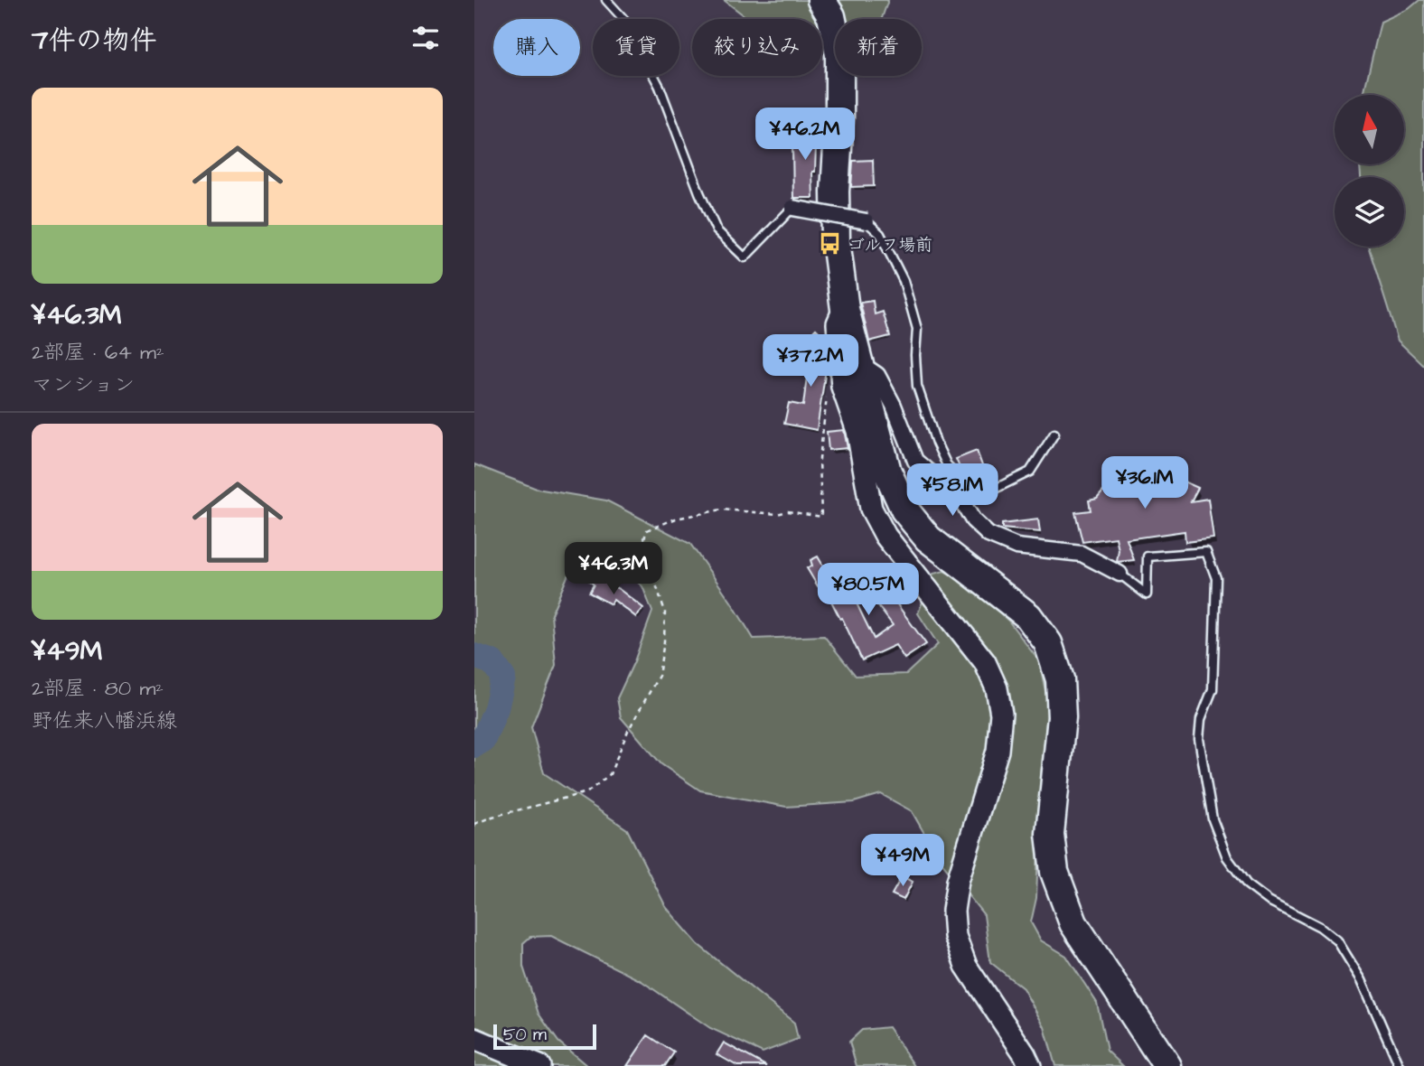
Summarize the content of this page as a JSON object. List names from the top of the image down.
{
  "places": {
    "bus stop": ["ゴルフ場前"]
  },
  "scale_bar": "50 m",
  "north": "top",
  "page": {
    "heading": "7件の物件",
    "chip": [
      "購入",
      "賃貸",
      "絞り込み",
      "新着"
    ],
    "list": [
      {
        "name": "¥46.3M",
        "note": "2部屋 · 64 m² · マンション"
      },
      {
        "name": "¥49M",
        "note": "2部屋 · 80 m² · 野佐来八幡浜線"
      }
    ],
    "price": [
      "¥46.2M",
      "¥37.2M",
      "¥36.1M",
      "¥58.1M",
      "¥46.3M",
      "¥80.5M",
      "¥49M"
    ],
    "scale": "50 m"
  }
}
